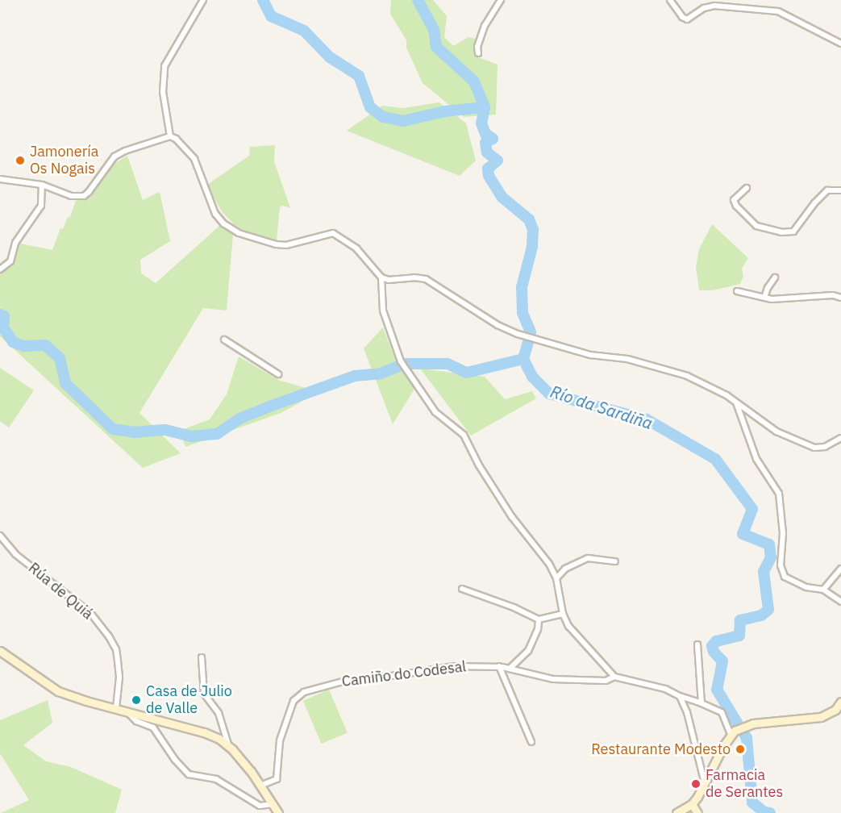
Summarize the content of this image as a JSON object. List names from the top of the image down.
{
  "streets": {
    "street": ["Rúa de Quiá", "Camiño do Codesal"]
  },
  "water": ["Río da Sardiña"],
  "places": [
    "Jamonería Os Nogais",
    "Casa de Julio de Valle",
    "Restaurante Modesto",
    "Farmacia de Serantes"
  ]
}
